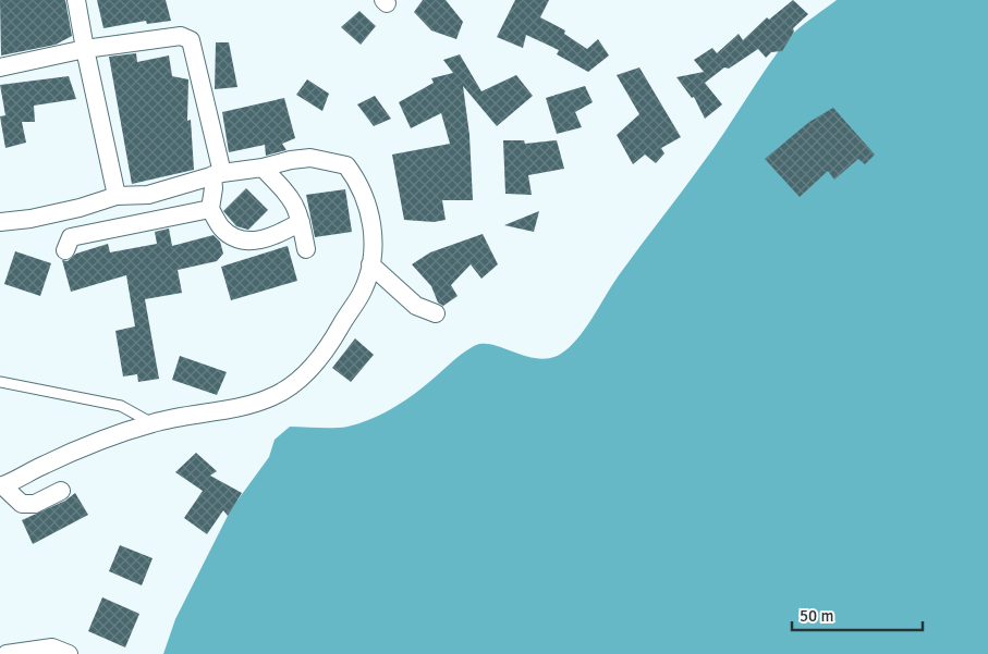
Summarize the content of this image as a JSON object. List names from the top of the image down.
{
  "scale_bar": "50 m"
}
